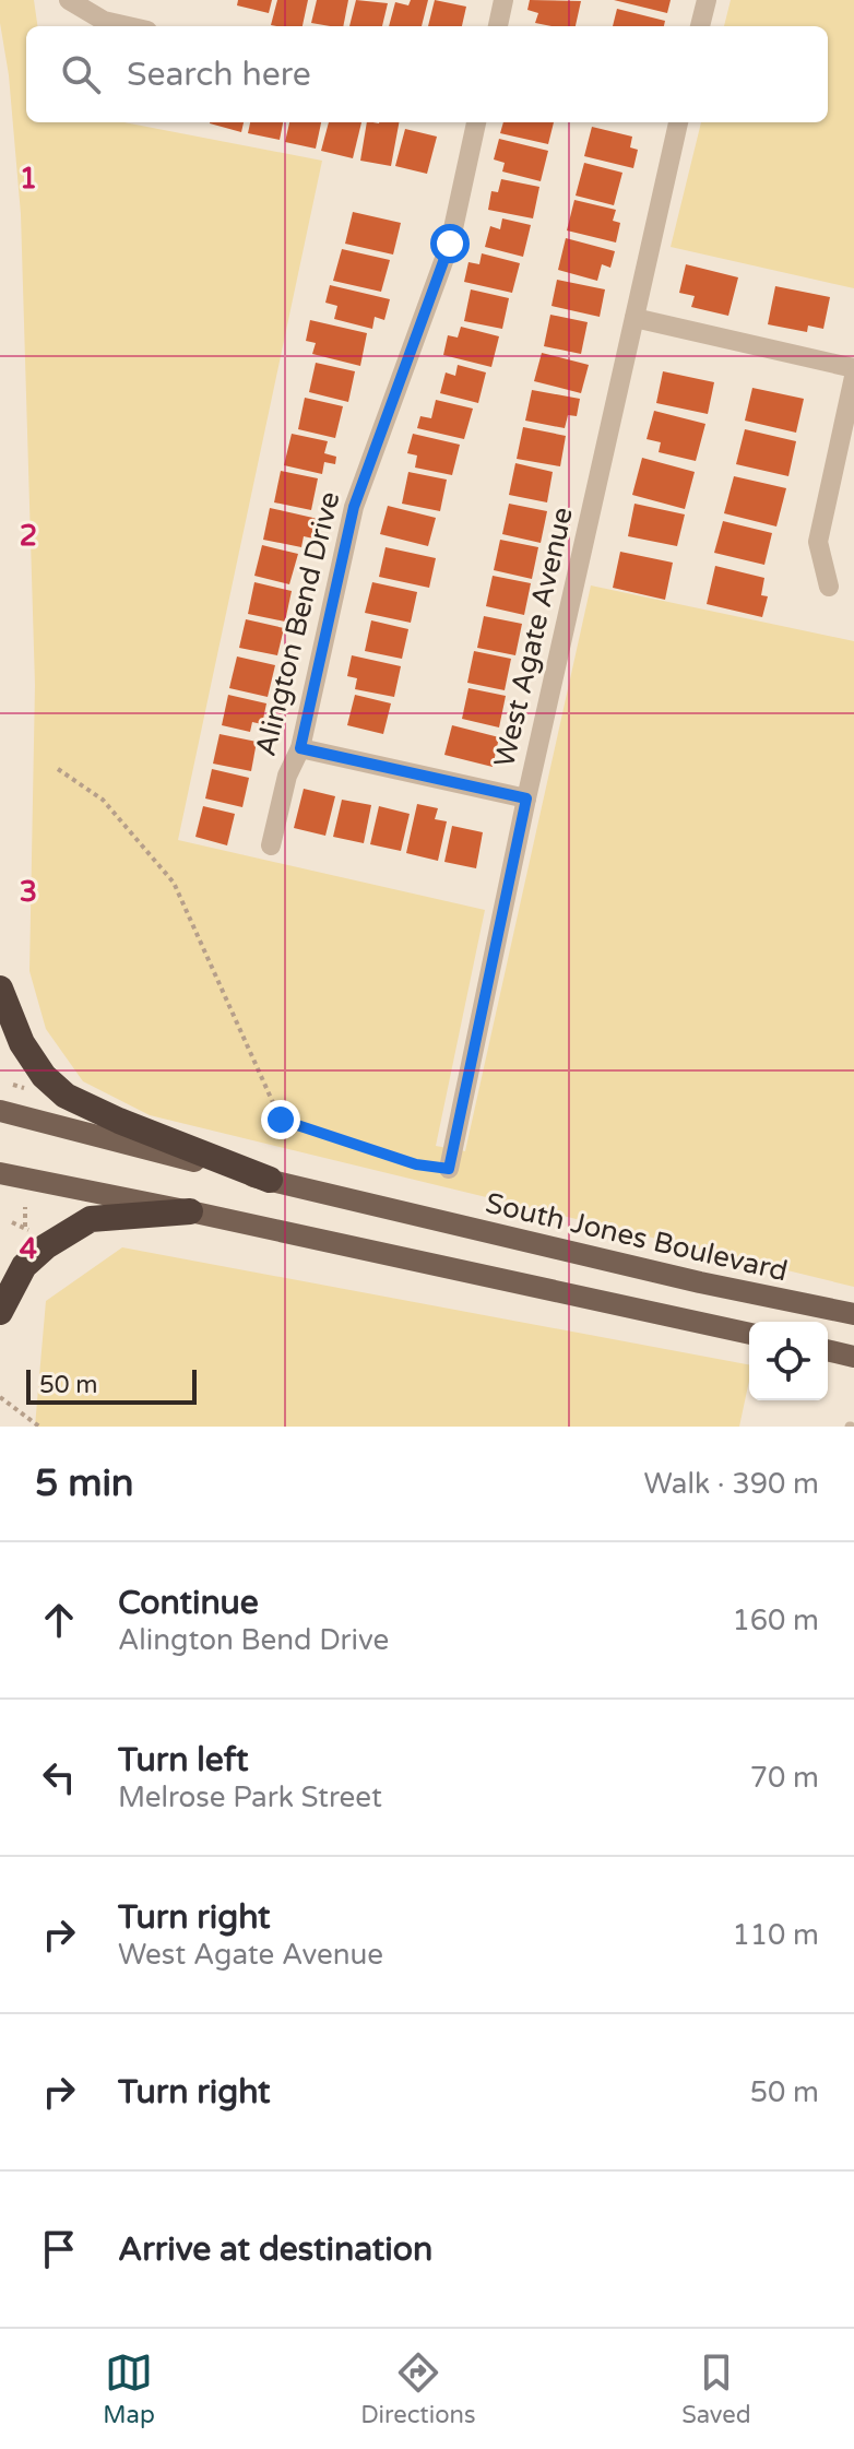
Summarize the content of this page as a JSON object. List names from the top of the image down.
{
  "streets": {
    "main road": ["South Jones Boulevard"],
    "street": ["Alington Bend Drive", "West Agate Avenue"]
  },
  "scale_bar": "50 m",
  "page": {
    "search": "Search here",
    "scale": "50 m",
    "heading": ["5 min", "Walk · 390 m"],
    "list": [
      ["Continue", "Alington Bend Drive", "160 m"],
      ["Turn left", "Melrose Park Street", "70 m"],
      ["Turn right", "West Agate Avenue", "110 m"],
      ["Turn right", "50 m"],
      "Arrive at destination"
    ],
    "nav": ["Map", "Directions", "Saved"]
  },
  "grid": {
    "rows": [
      "1",
      "2",
      "3",
      "4"
    ]
  }
}
